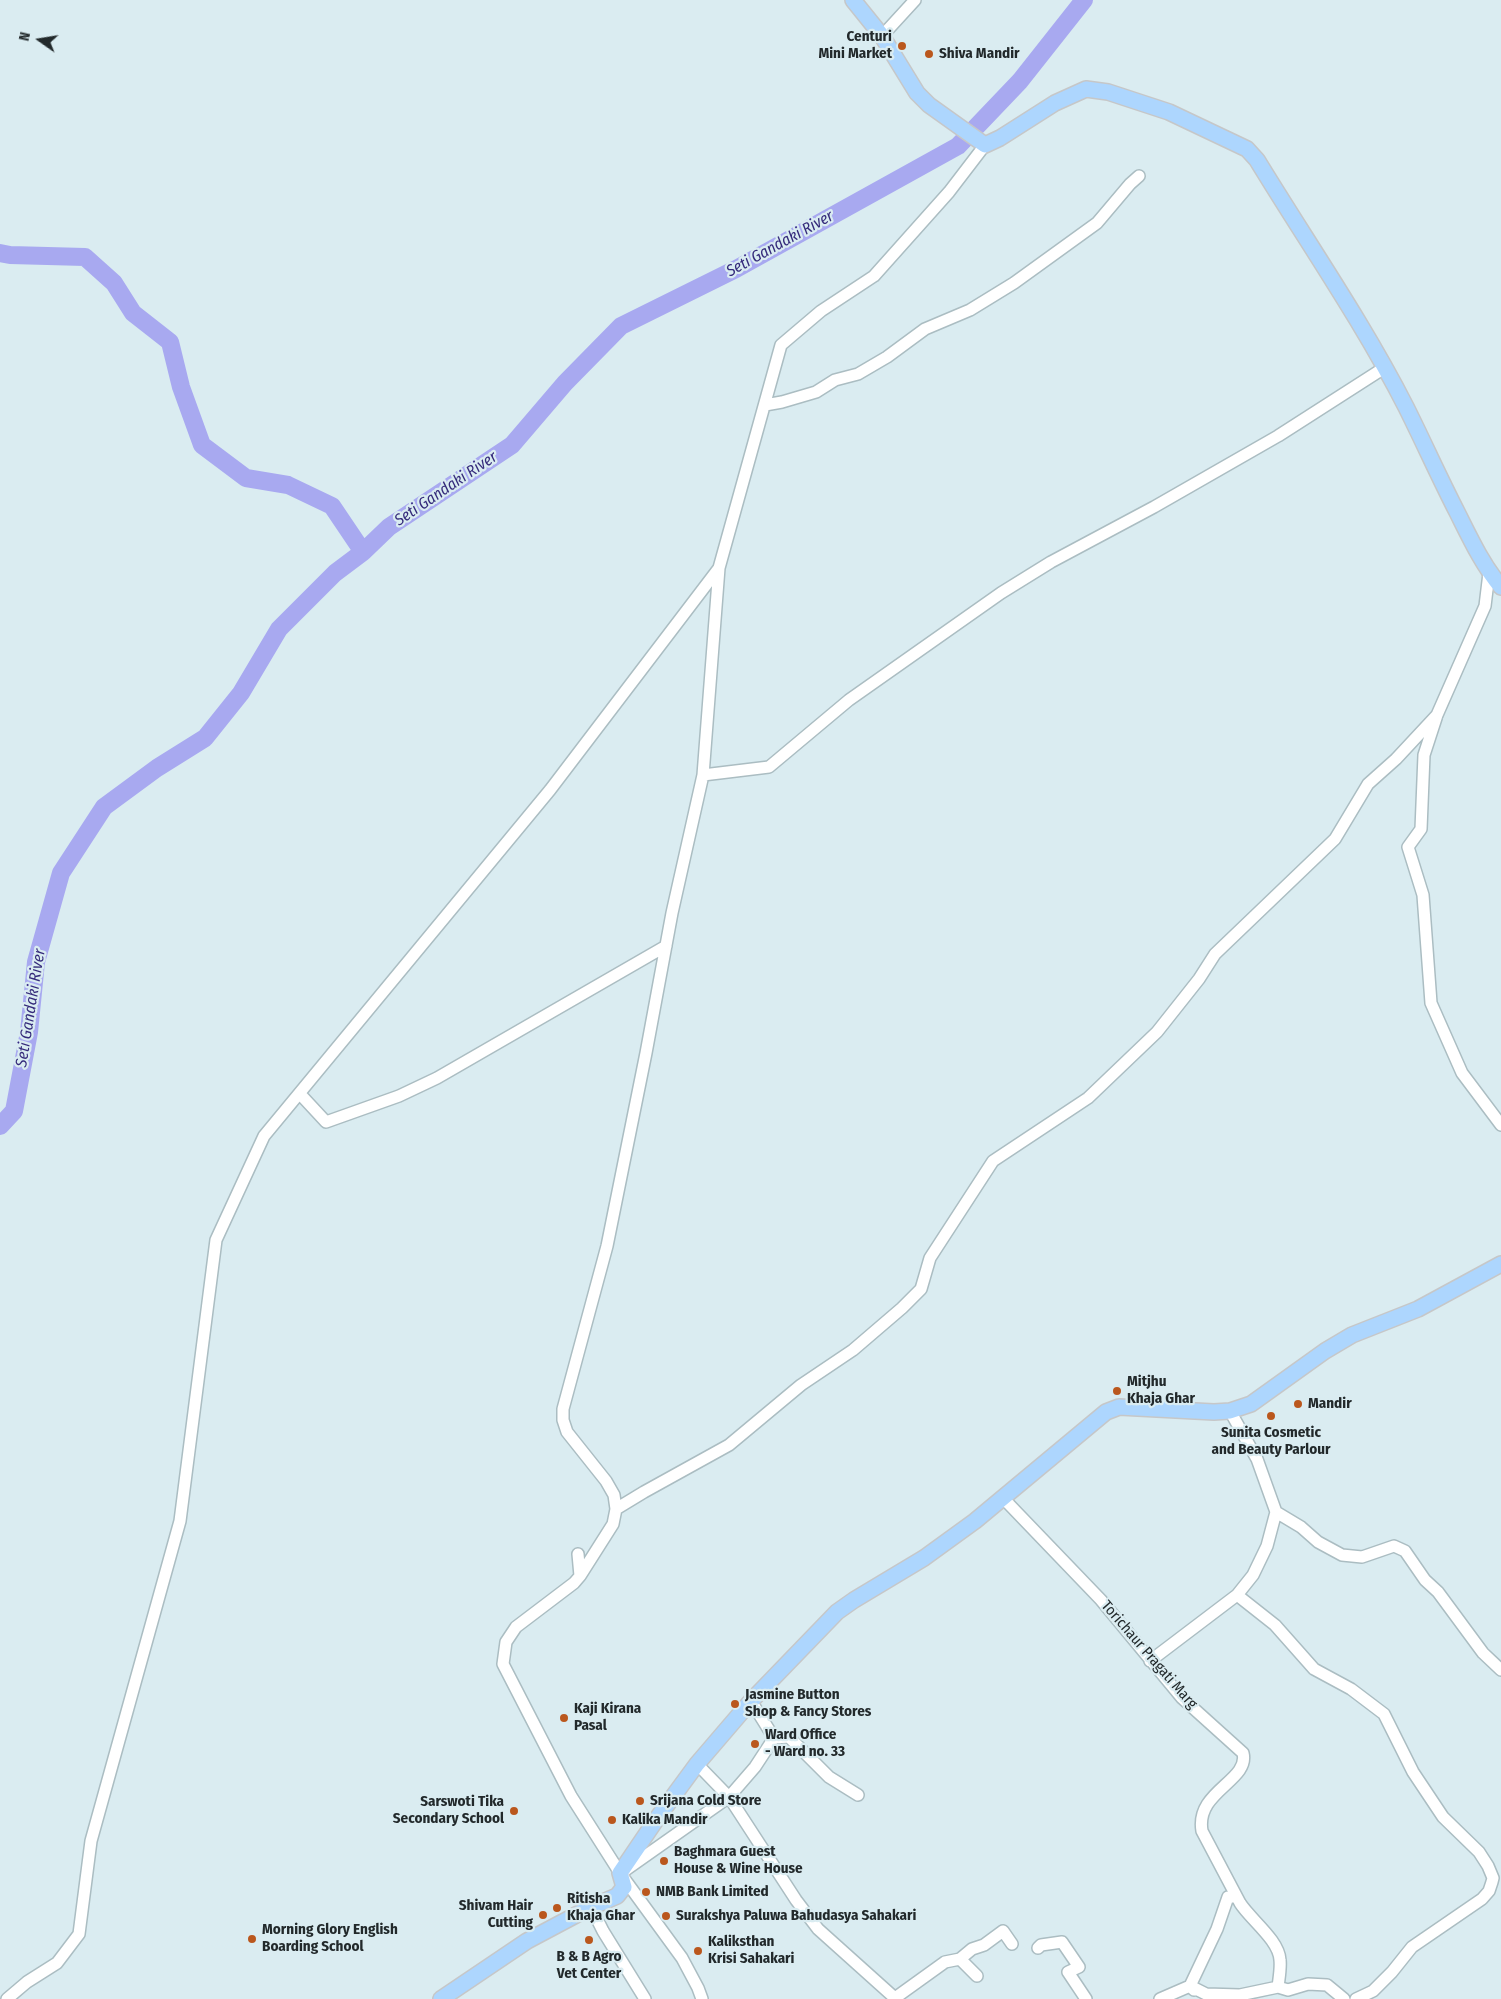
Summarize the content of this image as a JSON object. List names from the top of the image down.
{
  "streets": {
    "street": ["Torichaur Pragati Marg"]
  },
  "water": ["Seti Gandaki River"],
  "places": [
    "Centuri Mini Market",
    "Shiva Mandir",
    "Mitjhu Khaja Ghar",
    "Mandir",
    "Sunita Cosmetic and Beauty Parlour",
    "Jasmine Button Shop & Fancy Stores",
    "Kaji Kirana Pasal",
    "Ward Office - Ward no. 33",
    "Srijana Cold Store",
    "Sarswoti Tika Secondary School",
    "Kalika Mandir",
    "Baghmara Guest House & Wine House",
    "NMB Bank Limited",
    "Ritisha Khaja Ghar",
    "Shivam Hair Cutting",
    "Surakshya Paluwa Bahudasya Sahakari",
    "Morning Glory English Boarding School",
    "B & B Agro Vet Center",
    "Kaliksthan Krisi Sahakari"
  ],
  "north": "left"
}
